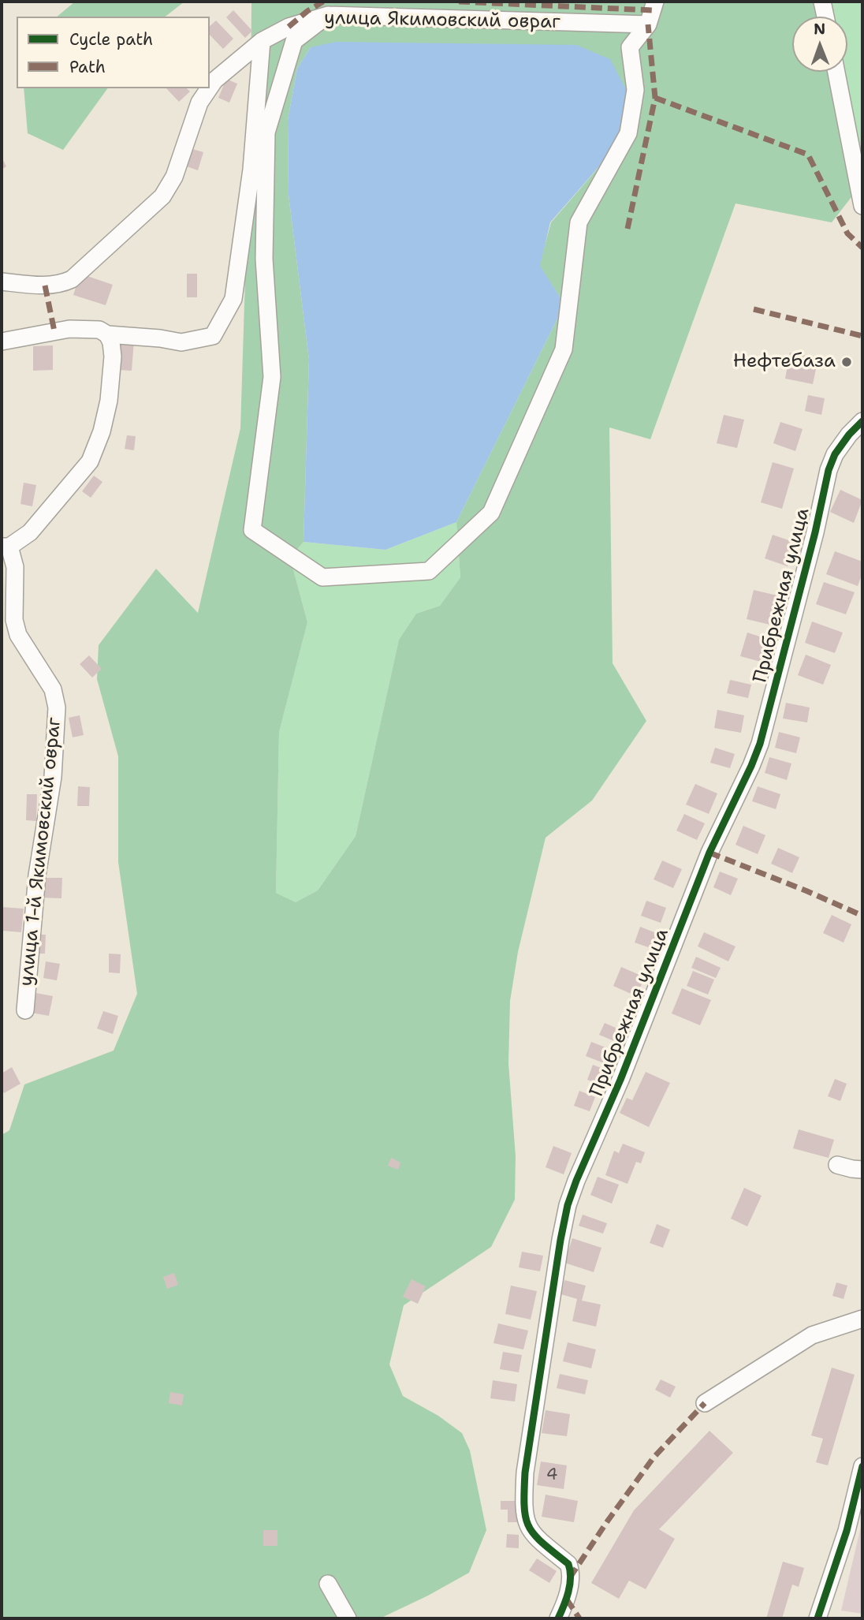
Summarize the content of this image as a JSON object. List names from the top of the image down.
{
  "streets": {
    "street": ["улица Якимовский овраг", "Прибрежная улица", "улица 1-й Якимовский овраг"]
  },
  "places": ["Нефтебаза"],
  "house_numbers": ["4"],
  "legend": ["Cycle path", "Path"],
  "north": "top"
}
